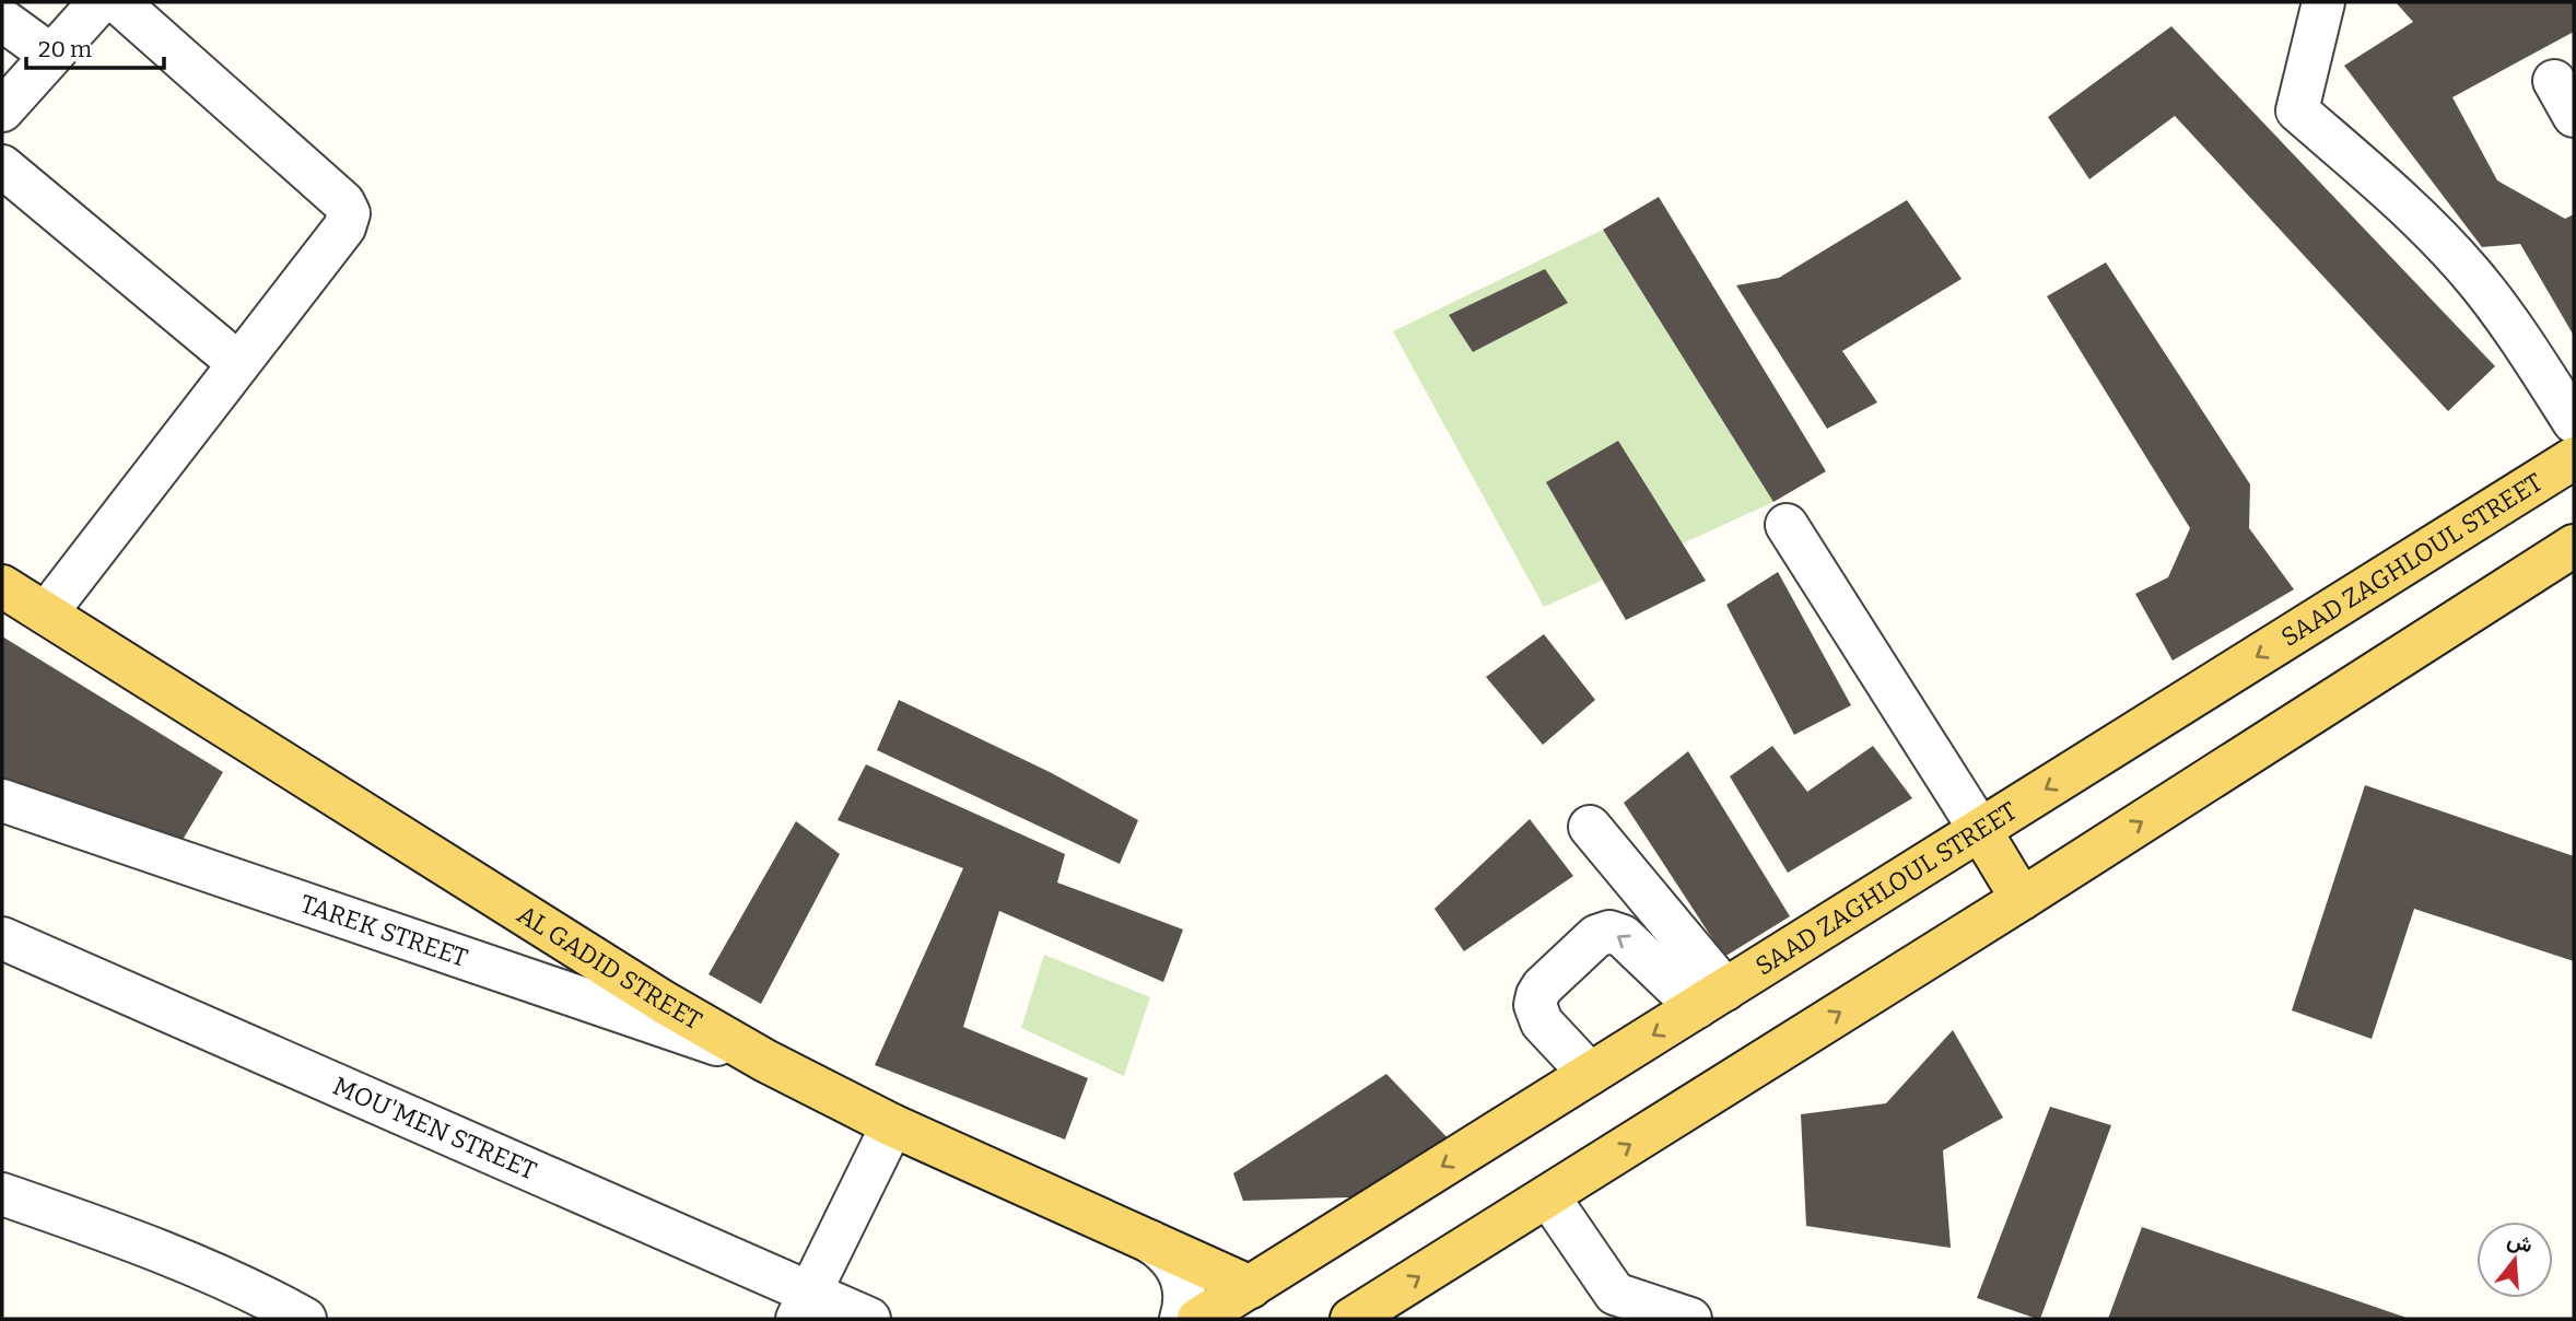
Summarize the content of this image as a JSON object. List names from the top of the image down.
{
  "streets": {
    "main road": ["SAAD ZAGHLOUL STREET", "AL GADID STREET"],
    "street": ["TAREK STREET", "MOU'MEN STREET"]
  },
  "crossings": [
    ["SAAD ZAGHLOUL STREET", "AL GADID STREET"],
    ["TAREK STREET", "AL GADID STREET"]
  ],
  "scale_bar": "20 m",
  "north": "top"
}
